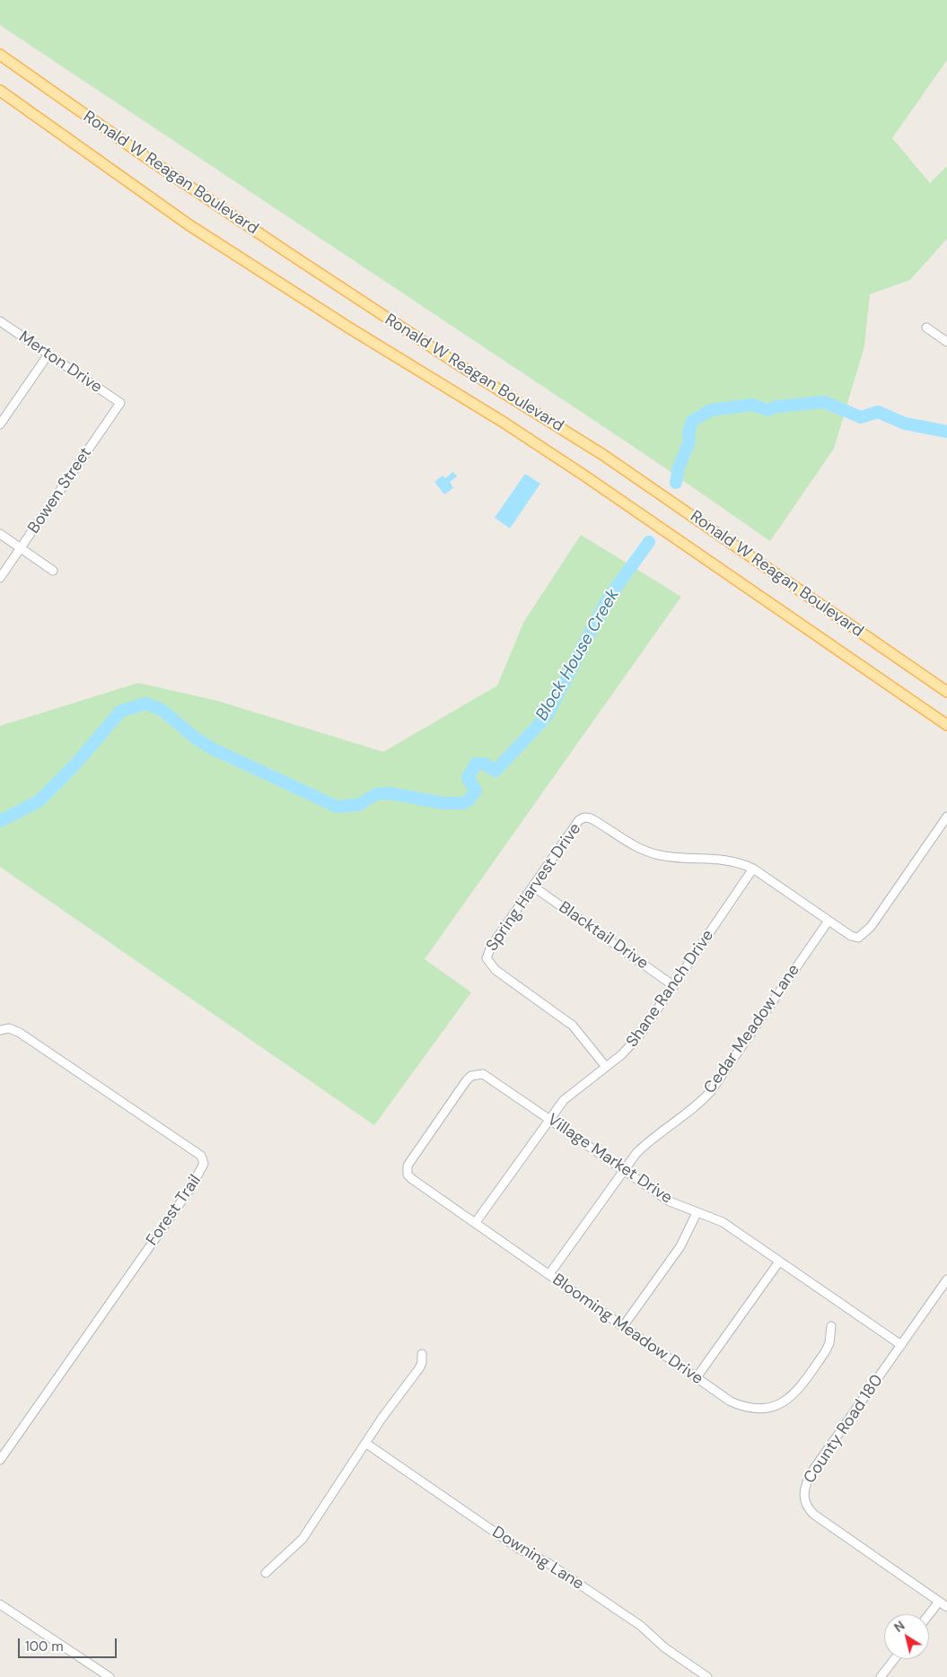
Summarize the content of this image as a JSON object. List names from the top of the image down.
{
  "streets": {
    "main road": ["Ronald W Reagan Boulevard"],
    "street": [
      "Merton Drive",
      "Bowen Street",
      "Spring Harvest Drive",
      "Blacktail Drive",
      "Shane Ranch Drive",
      "Cedar Meadow Lane",
      "Village Market Drive",
      "Forest Trail",
      "Blooming Meadow Drive",
      "County Road 180",
      "Downing Lane"
    ]
  },
  "crossings": [
    ["Merton Drive", "Bowen Street"],
    ["Spring Harvest Drive", "Blacktail Drive"],
    ["Spring Harvest Drive", "Shane Ranch Drive"],
    ["Blacktail Drive", "Shane Ranch Drive"],
    ["Shane Ranch Drive", "Village Market Drive"],
    ["Shane Ranch Drive", "Blooming Meadow Drive"],
    ["Cedar Meadow Lane", "Village Market Drive"],
    ["Cedar Meadow Lane", "Blooming Meadow Drive"],
    ["Village Market Drive", "Blooming Meadow Drive"],
    ["Village Market Drive", "County Road 180"]
  ],
  "water": ["Block House Creek"],
  "scale_bar": "100 m",
  "north": "top left"
}
